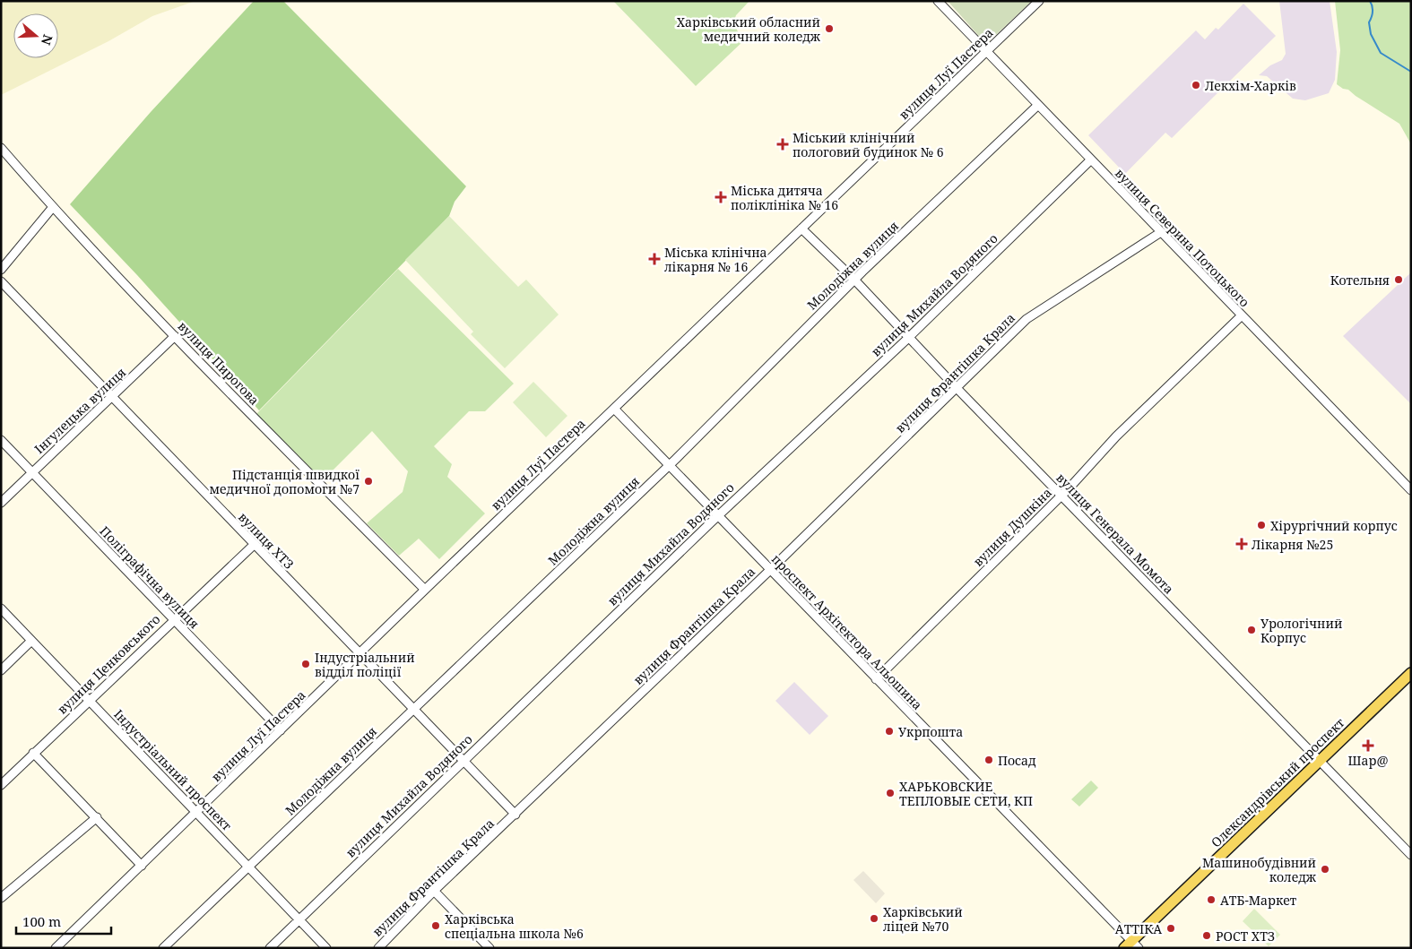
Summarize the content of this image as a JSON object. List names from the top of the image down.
{
  "streets": {
    "main road": ["Олександрівський проспект"],
    "street": [
      "вулиця Луї Пастера",
      "вулиця Северина Потоцького",
      "Молодіжна вулиця",
      "вулиця Михайла Водяного",
      "вулиця Пирогова",
      "вулиця Франтішка Крала",
      "Інгулецька вулиця",
      "вулиця Душкіна",
      "вулиця Генерала Момота",
      "вулиця ХТЗ",
      "Поліграфічна вулиця",
      "проспект Архітектора Альошина",
      "вулиця Ценковського",
      "Індустріальний проспект"
    ]
  },
  "crossings": [
    ["вулиця Луї Пастера", "вулиця Северина Потоцького"],
    ["вулиця Луї Пастера", "вулиця Пирогова"],
    ["вулиця Луї Пастера", "вулиця Генерала Момота"],
    ["вулиця Луї Пастера", "вулиця ХТЗ"],
    ["вулиця Луї Пастера", "Поліграфічна вулиця"],
    ["вулиця Луї Пастера", "проспект Архітектора Альошина"],
    ["вулиця Луї Пастера", "Індустріальний проспект"],
    ["вулиця Северина Потоцького", "Молодіжна вулиця"],
    ["вулиця Северина Потоцького", "вулиця Михайла Водяного"],
    ["вулиця Северина Потоцького", "вулиця Франтішка Крала"],
    ["вулиця Северина Потоцького", "вулиця Душкіна"],
    ["Молодіжна вулиця", "вулиця Генерала Момота"],
    ["Молодіжна вулиця", "вулиця ХТЗ"],
    ["Молодіжна вулиця", "проспект Архітектора Альошина"],
    ["Молодіжна вулиця", "Індустріальний проспект"],
    ["вулиця Михайла Водяного", "вулиця Генерала Момота"],
    ["вулиця Михайла Водяного", "вулиця ХТЗ"],
    ["вулиця Михайла Водяного", "проспект Архітектора Альошина"],
    ["вулиця Михайла Водяного", "Індустріальний проспект"],
    ["вулиця Пирогова", "Інгулецька вулиця"],
    ["вулиця Франтішка Крала", "вулиця Генерала Момота"],
    ["вулиця Франтішка Крала", "вулиця ХТЗ"],
    ["вулиця Франтішка Крала", "проспект Архітектора Альошина"],
    ["Інгулецька вулиця", "вулиця ХТЗ"],
    ["Інгулецька вулиця", "Поліграфічна вулиця"],
    ["вулиця Душкіна", "вулиця Генерала Момота"],
    ["вулиця Душкіна", "проспект Архітектора Альошина"],
    ["вулиця Генерала Момота", "Олександрівський проспект"],
    ["вулиця ХТЗ", "вулиця Ценковського"],
    ["Поліграфічна вулиця", "вулиця Ценковського"],
    ["проспект Архітектора Альошина", "Олександрівський проспект"],
    ["вулиця Ценковського", "Індустріальний проспект"]
  ],
  "places": {
    "other": [
      "Харківський обласний медичний коледж",
      "Лекхім-Харків",
      "Котельня",
      "Підстанція швидкої медичної допомоги №7",
      "Хірургічний корпус",
      "Урологічний Корпус",
      "Індустріальний відділ поліції",
      "Укрпошта",
      "Посад",
      "ХАРЬКОВСКИЕ ТЕПЛОВЫЕ СЕТИ, КП",
      "Машинобудівний коледж",
      "АТБ-Маркет",
      "Харківський ліцей №70",
      "Харківська спеціальна школа №6",
      "АТТІКА",
      "РОСТ ХТЗ"
    ],
    "health": [
      "Міський клінічний пологовий будинок № 6",
      "Міська дитяча поліклініка № 16",
      "Міська клінічна лікарня № 16",
      "Лікарня №25",
      "Шар@"
    ]
  },
  "scale_bar": "100 m",
  "north": "right"
}
